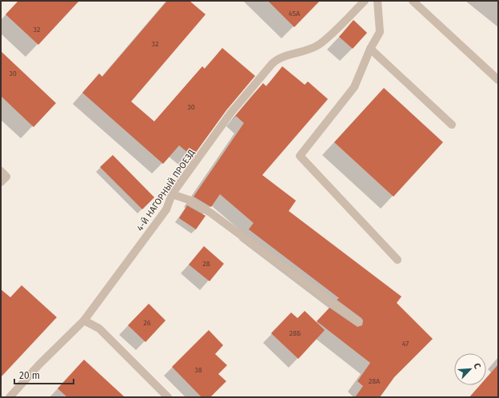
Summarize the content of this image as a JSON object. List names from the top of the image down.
{
  "streets": {
    "street": ["4-Й НАГОРНЫЙ ПРОЕЗД"]
  },
  "house_numbers": [
    "45А",
    "32",
    "32",
    "30",
    "30",
    "28",
    "26",
    "28Б",
    "47",
    "38",
    "28А"
  ],
  "scale_bar": "20 m",
  "north": "top right"
}
